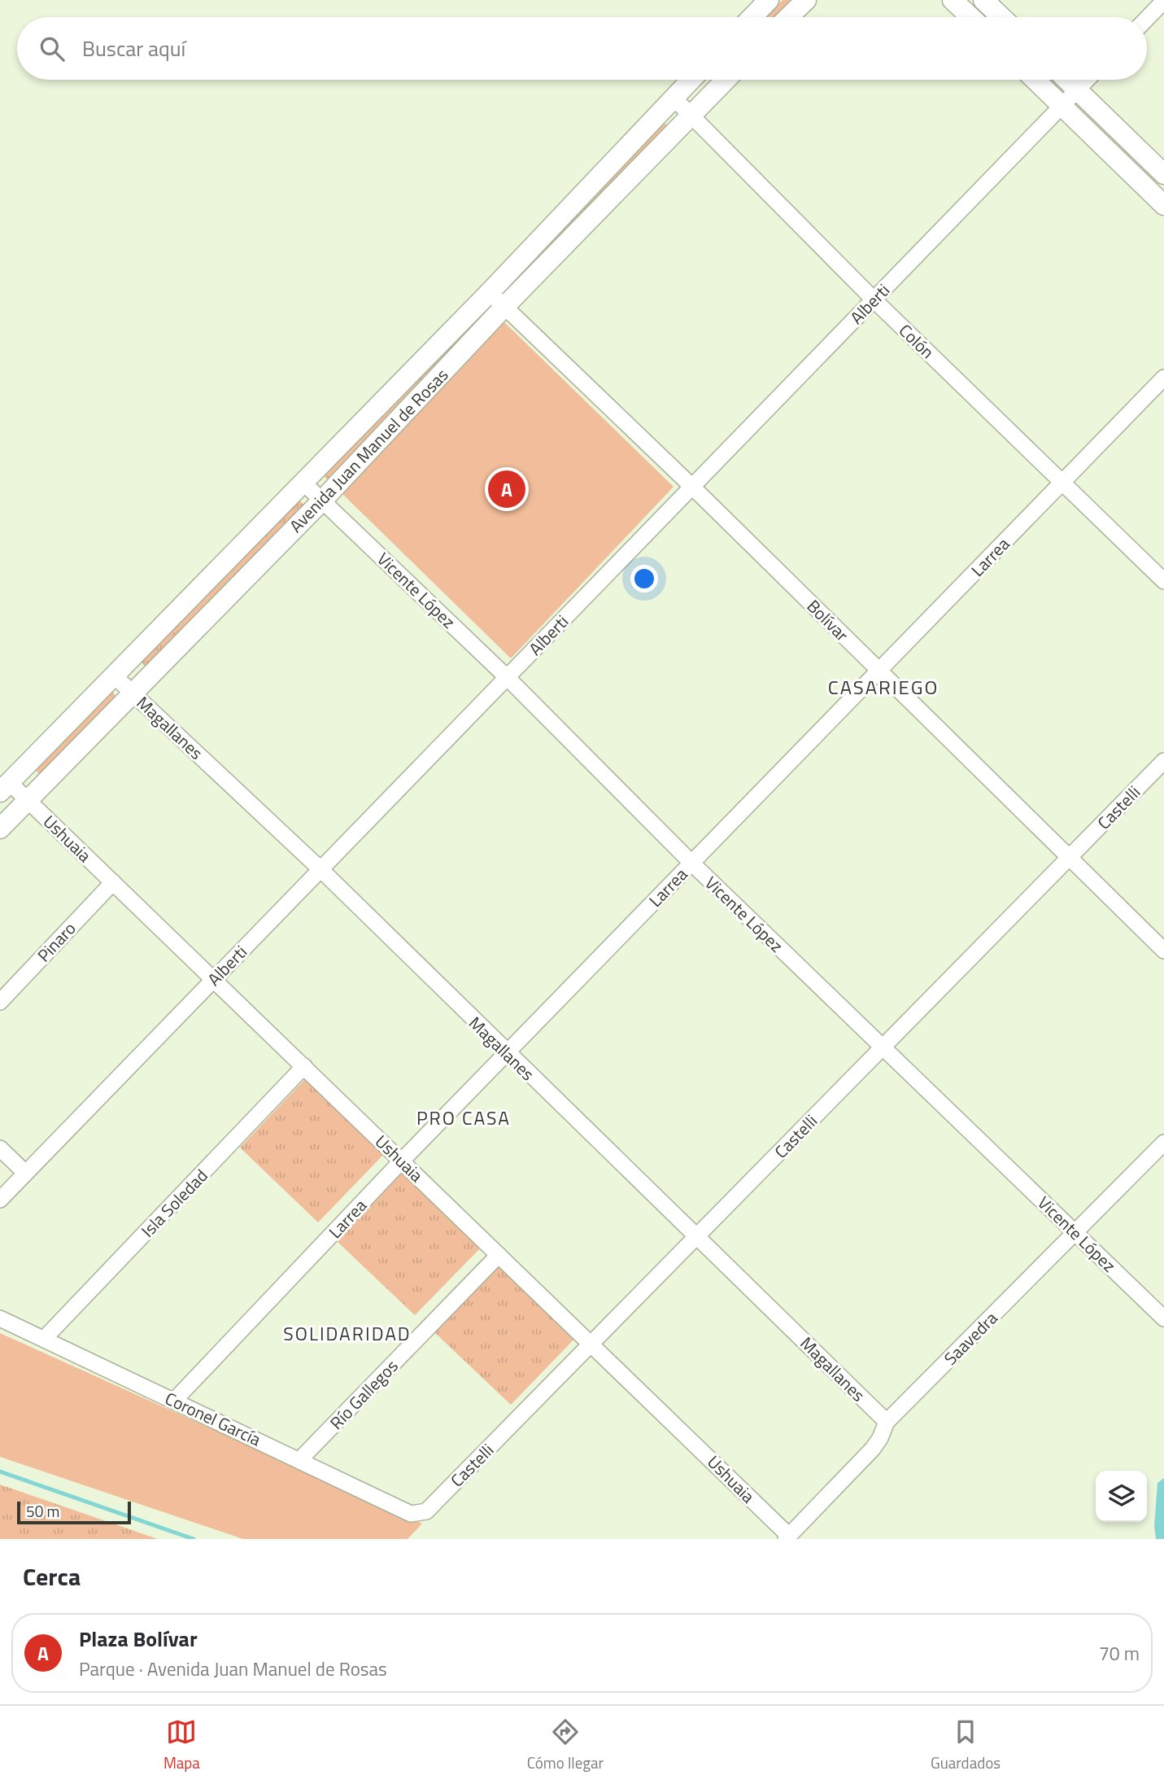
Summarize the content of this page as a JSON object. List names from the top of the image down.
{
  "streets": {
    "street": [
      "Alberti",
      "Colón",
      "Avenida Juan Manuel de Rosas",
      "Larrea",
      "Vicente López",
      "Bolívar",
      "Magallanes",
      "Castelli",
      "Ushuaia",
      "Pinaro",
      "Isla Soledad",
      "Saavedra",
      "Río Gallegos",
      "Coronel García"
    ]
  },
  "crossings": [
    ["Alberti", "Colón"],
    ["Alberti", "Vicente López"],
    ["Alberti", "Bolívar"],
    ["Alberti", "Magallanes"],
    ["Alberti", "Ushuaia"],
    ["Colón", "Avenida Juan Manuel de Rosas"],
    ["Colón", "Larrea"],
    ["Avenida Juan Manuel de Rosas", "Vicente López"],
    ["Avenida Juan Manuel de Rosas", "Bolívar"],
    ["Avenida Juan Manuel de Rosas", "Magallanes"],
    ["Avenida Juan Manuel de Rosas", "Ushuaia"],
    ["Larrea", "Vicente López"],
    ["Larrea", "Bolívar"],
    ["Larrea", "Magallanes"],
    ["Larrea", "Ushuaia"],
    ["Larrea", "Coronel García"],
    ["Vicente López", "Castelli"],
    ["Vicente López", "Saavedra"],
    ["Bolívar", "Castelli"],
    ["Magallanes", "Castelli"],
    ["Magallanes", "Saavedra"],
    ["Castelli", "Ushuaia"],
    ["Castelli", "Coronel García"],
    ["Ushuaia", "Pinaro"],
    ["Ushuaia", "Isla Soledad"],
    ["Ushuaia", "Saavedra"],
    ["Ushuaia", "Río Gallegos"],
    ["Isla Soledad", "Coronel García"],
    ["Río Gallegos", "Coronel García"]
  ],
  "districts": ["CASARIEGO", "PRO CASA", "SOLIDARIDAD"],
  "scale_bar": "50 m",
  "page": {
    "search": "Buscar aquí",
    "pins": "A",
    "scale": "50 m",
    "heading": "Cerca",
    "list": [
      {
        "mark": "A",
        "name": "Plaza Bolívar",
        "note": "Parque · Avenida Juan Manuel de Rosas",
        "value": "70 m"
      }
    ],
    "nav": ["Mapa", "Cómo llegar", "Guardados"]
  }
}
